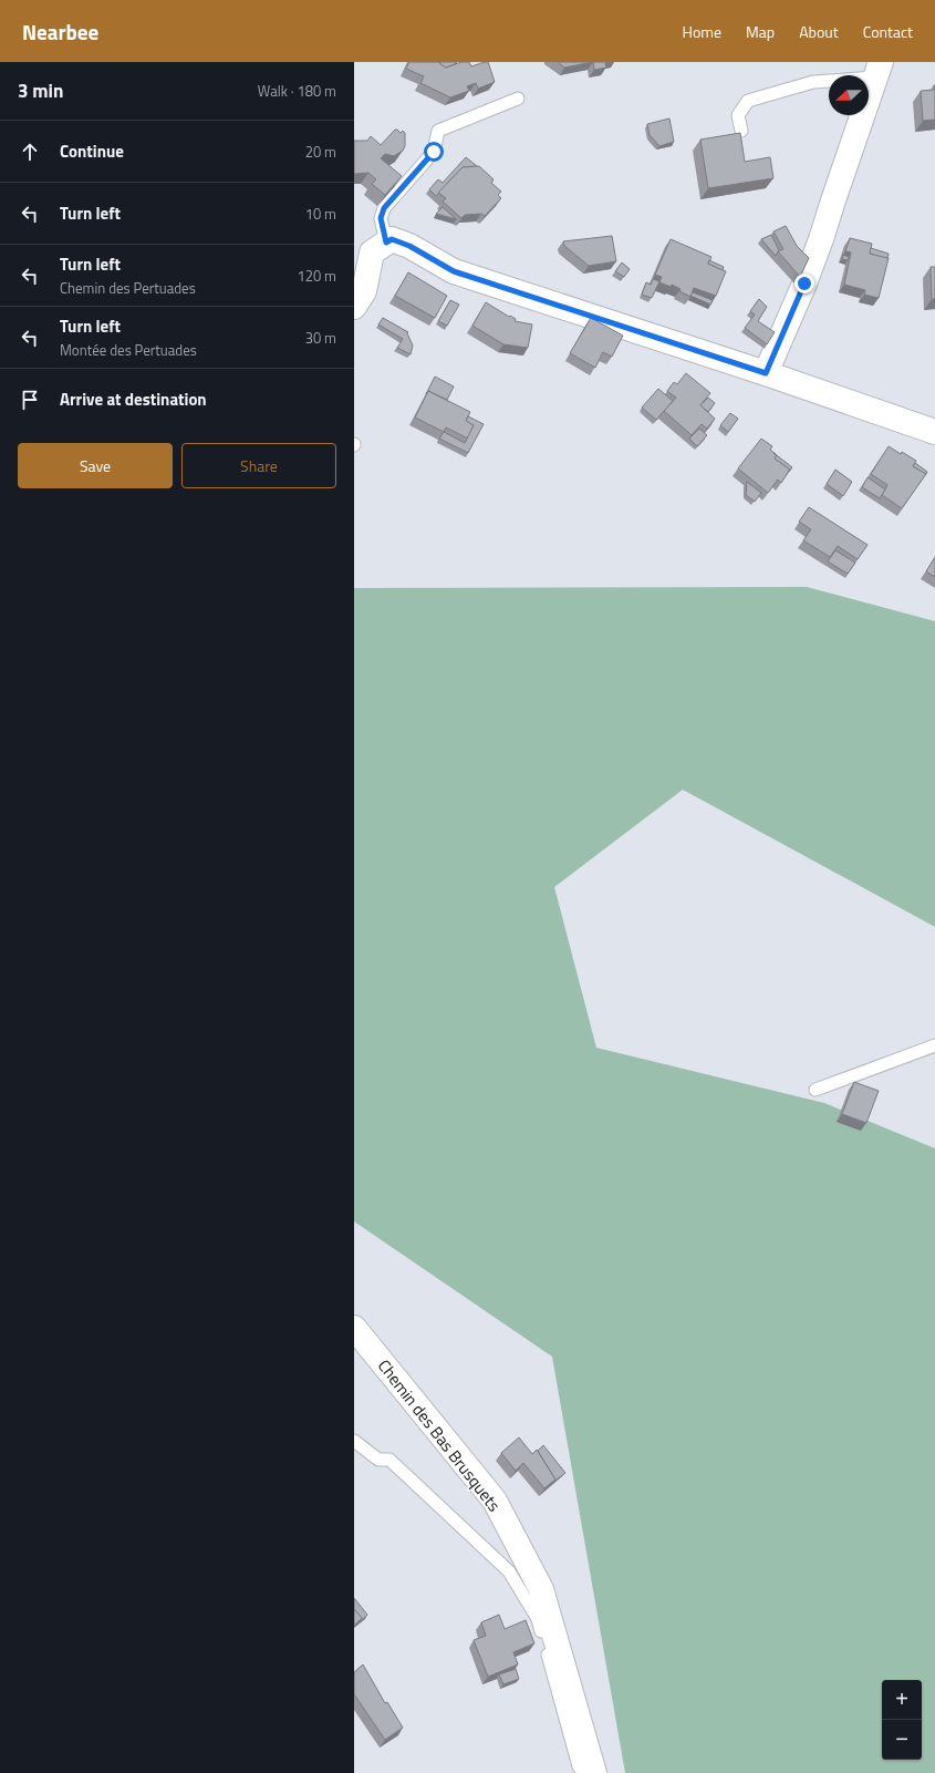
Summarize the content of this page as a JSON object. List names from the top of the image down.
{
  "streets": {
    "street": ["Chemin des Bas Brusquets"]
  },
  "north": "left",
  "page": {
    "header": "Nearbee",
    "nav": [
      "Home",
      "Map",
      "About",
      "Contact"
    ],
    "heading": ["3 min", "Walk · 180 m"],
    "list": [
      ["Continue", "20 m"],
      ["Turn left", "10 m"],
      ["Turn left", "Chemin des Pertuades", "120 m"],
      ["Turn left", "Montée des Pertuades", "30 m"],
      "Arrive at destination"
    ],
    "buttons": ["Save", "Share"],
    "map_buttons": ["+", "−"]
  }
}
